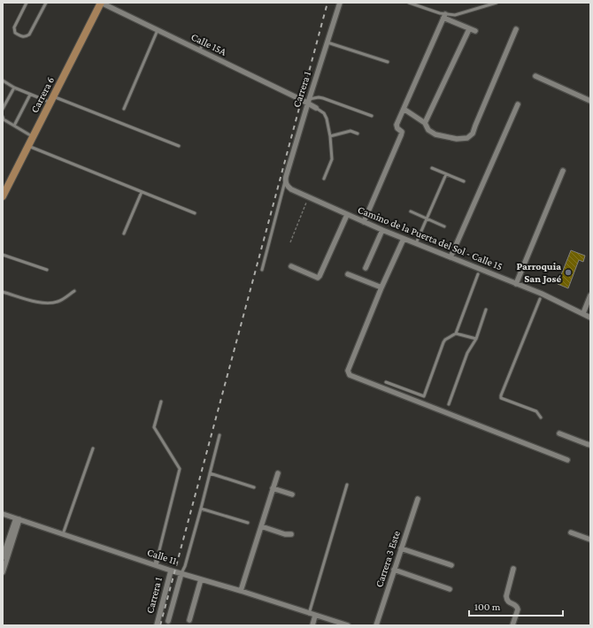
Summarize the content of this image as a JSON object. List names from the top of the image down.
{
  "streets": {
    "main road": ["Carrera 6"],
    "street": [
      "Calle 15A",
      "Carrera 1",
      "Camino de la Puerta del Sol - Calle 15",
      "Calle 11",
      "Carrera 3 Este"
    ]
  },
  "crossings": [
    ["Calle 15A", "Carrera 1"],
    ["Calle 15A", "Carrera 6"],
    ["Carrera 1", "Camino de la Puerta del Sol - Calle 15"],
    ["Carrera 1", "Calle 11"]
  ],
  "places": ["Parroquia San José"],
  "scale_bar": "100 m"
}
